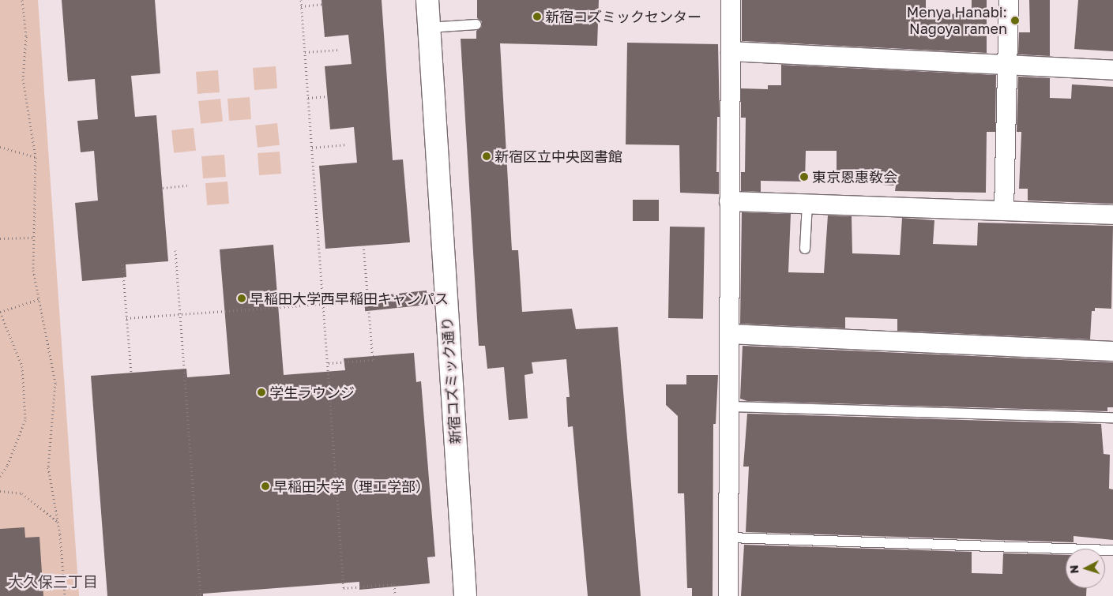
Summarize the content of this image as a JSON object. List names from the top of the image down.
{
  "streets": {
    "street": ["新宿コズミック通り"]
  },
  "districts": ["大久保三丁目"],
  "places": [
    "新宿コズミックセンター",
    "Menya Hanabi: Nagoya ramen",
    "新宿区立中央図書館",
    "東京恩惠敎会",
    "早稲田大学西早稲田キャンパス",
    "学生ラウンジ",
    "早稲田大学（理工学部）"
  ],
  "north": "left"
}
